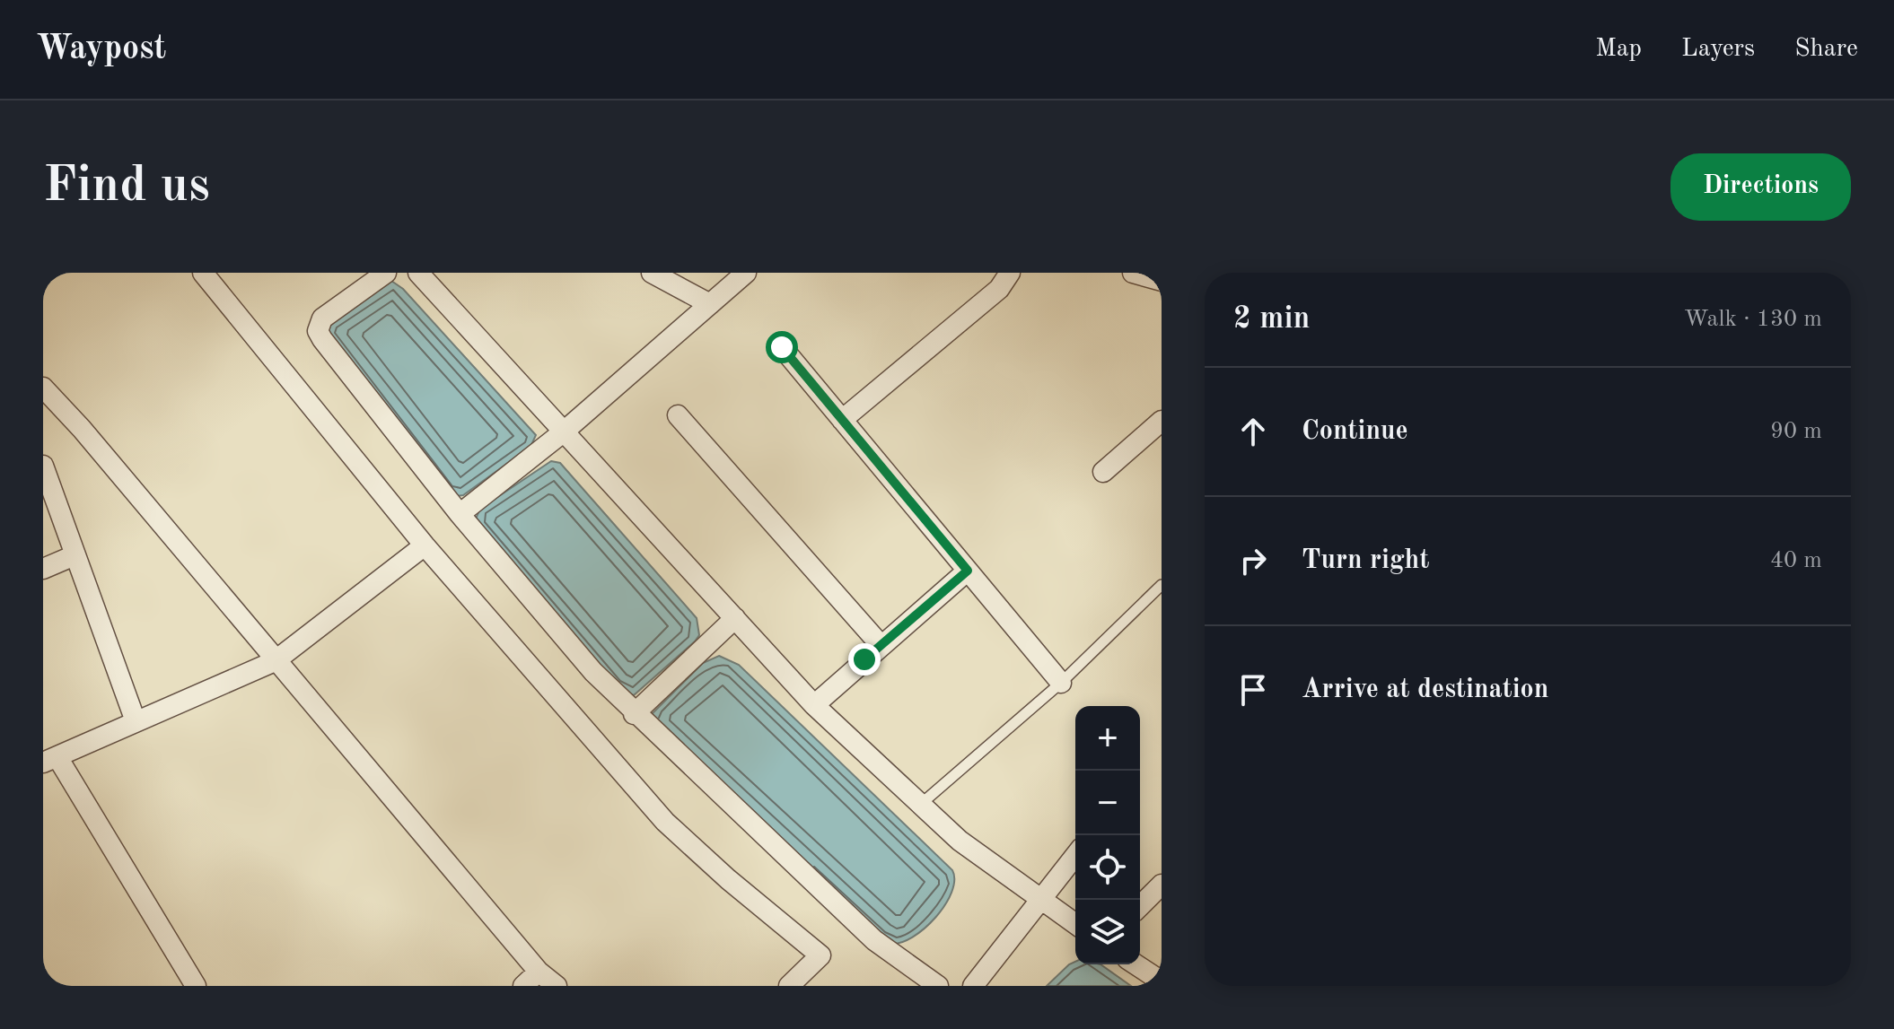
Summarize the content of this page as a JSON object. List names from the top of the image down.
{
  "page": {
    "header": "Waypost",
    "nav": ["Map", "Layers", "Share"],
    "buttons": "Directions",
    "title": "Find us",
    "heading": ["2 min", "Walk · 130 m"],
    "list": [
      ["Continue", "90 m"],
      ["Turn right", "40 m"],
      "Arrive at destination"
    ],
    "map_buttons": ["+", "−"]
  }
}
